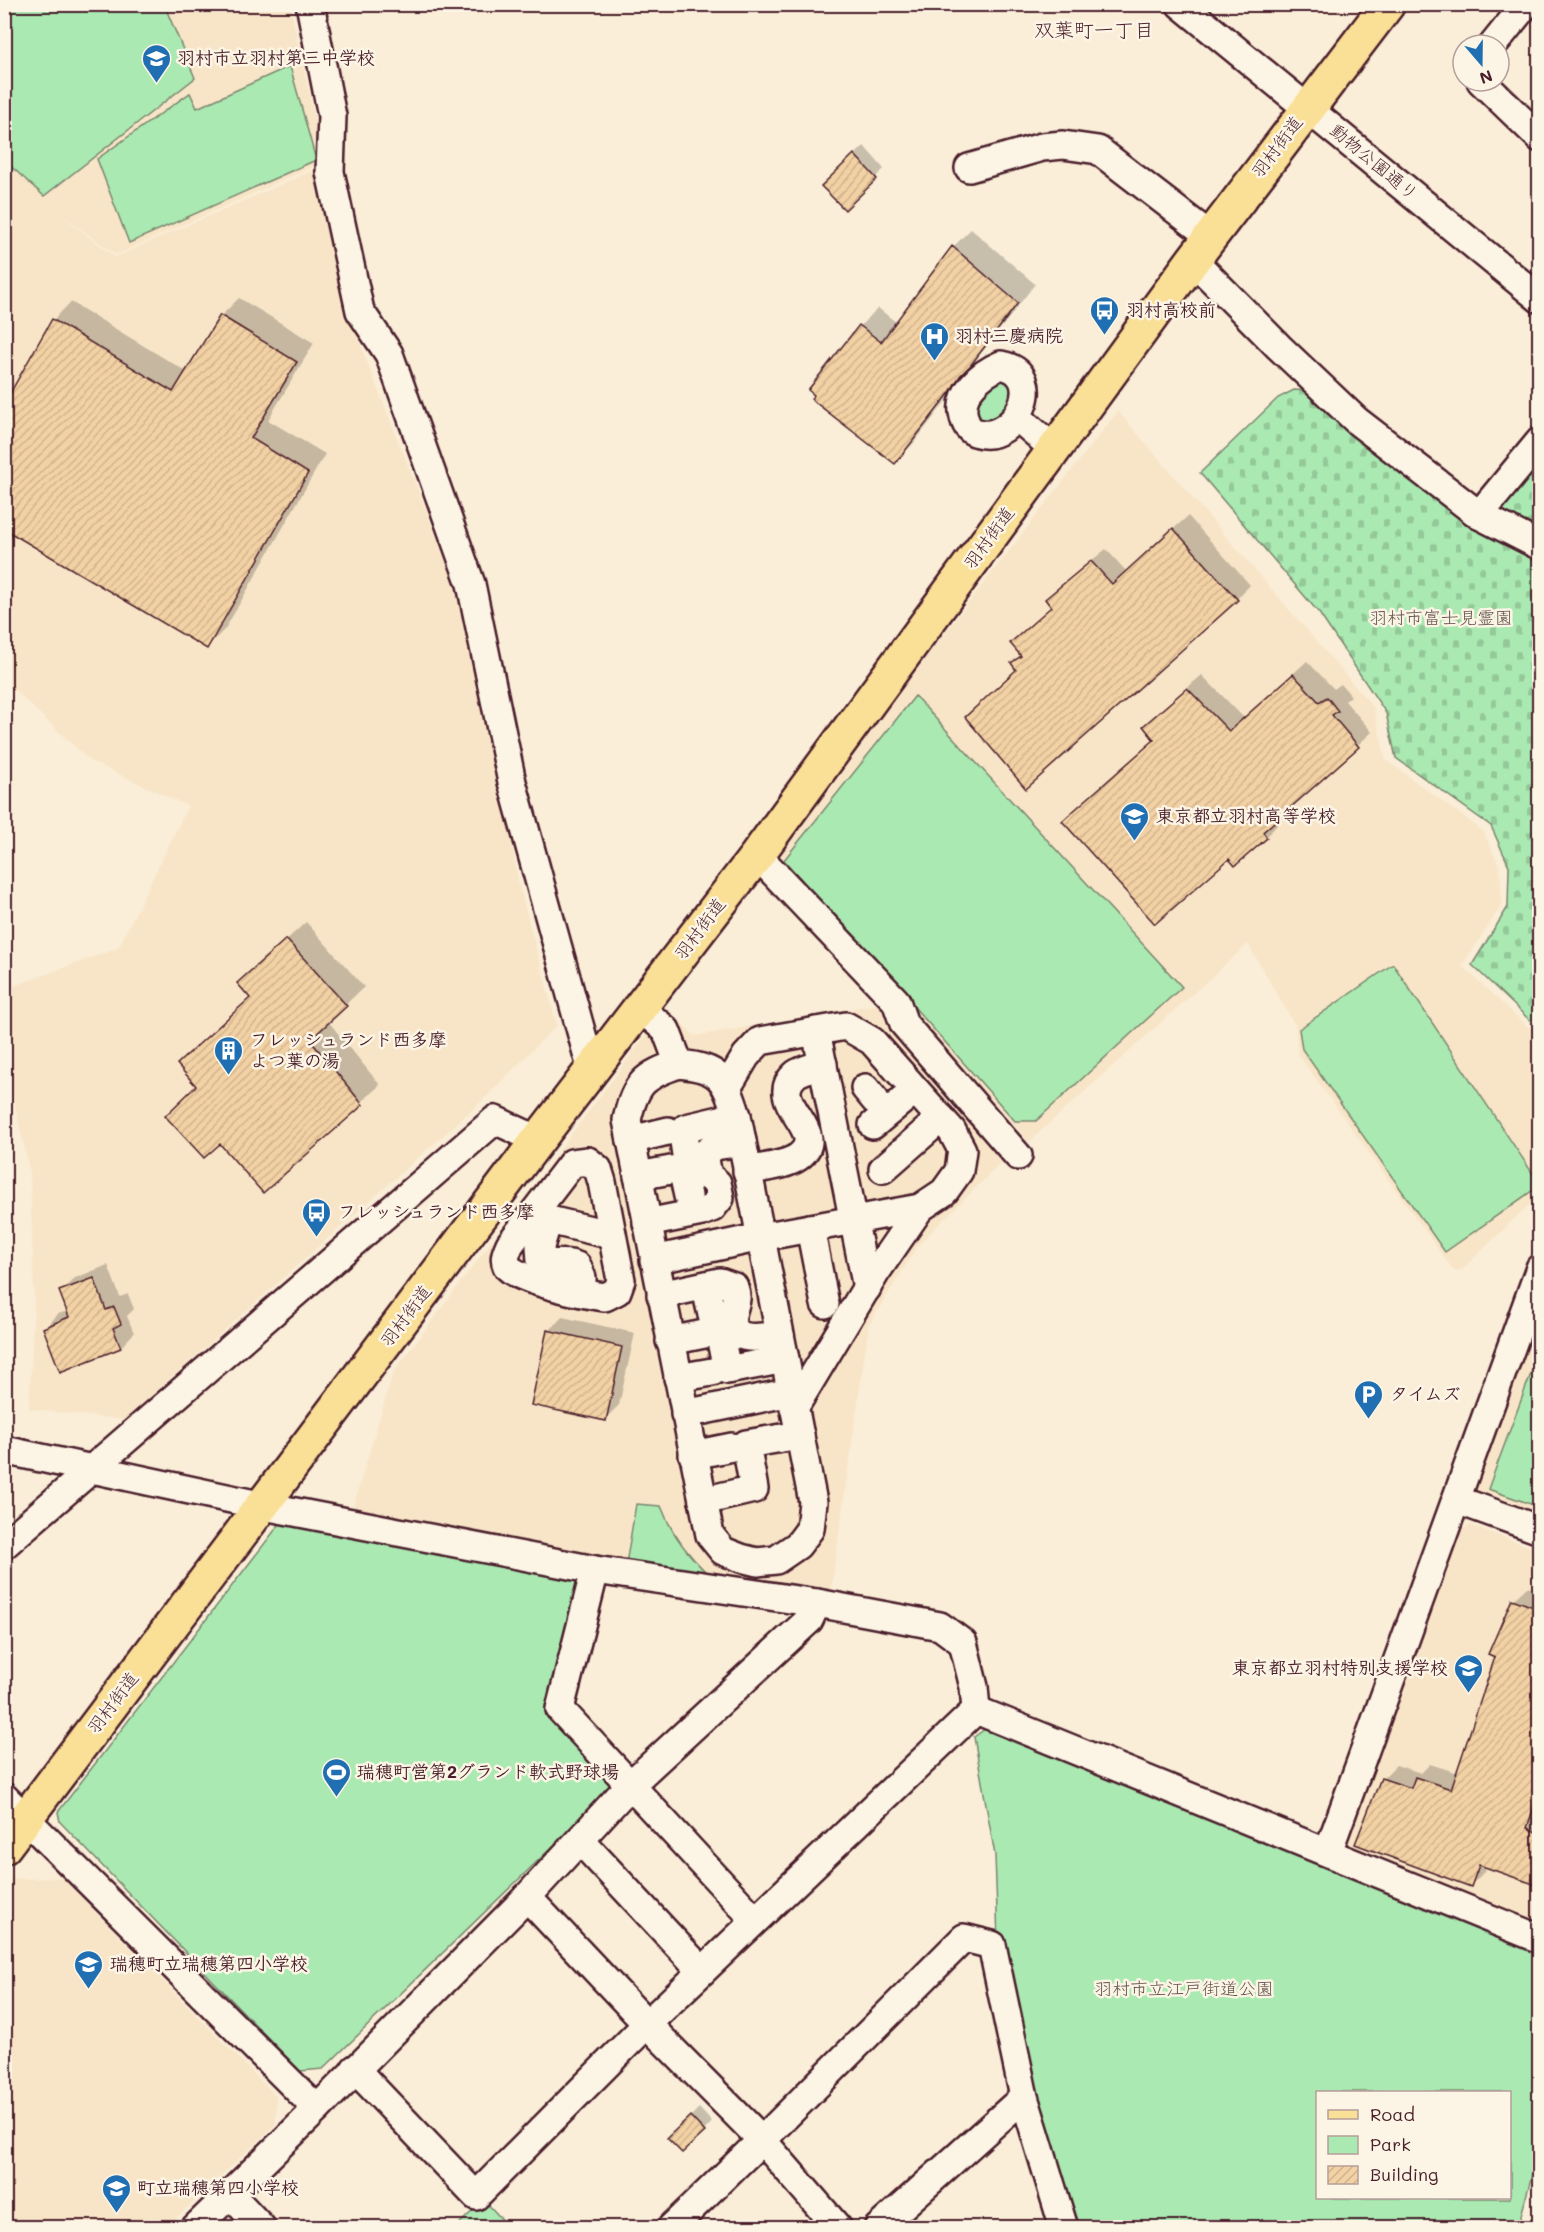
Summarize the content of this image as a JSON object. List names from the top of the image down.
{
  "streets": {
    "main road": ["羽村街道"],
    "street": ["動物公園通り"]
  },
  "crossings": [
    ["羽村街道", "動物公園通り"]
  ],
  "districts": ["双葉町一丁目"],
  "parks": ["羽村市富士見霊園", "羽村市立江戸街道公園"],
  "places": {
    "school or university": [
      "羽村市立羽村第三中学校",
      "東京都立羽村高等学校",
      "東京都立羽村特別支援学校",
      "瑞穂町立瑞穂第四小学校",
      "町立瑞穂第四小学校"
    ],
    "bus stop": ["羽村高校前", "フレッシュランド西多摩"],
    "hospital": ["羽村三慶病院"],
    "building": ["フレッシュランド西多摩 よつ葉の湯"],
    "parking": ["タイムズ"],
    "sports": ["瑞穂町営第2グランド軟式野球場"]
  },
  "legend": ["Road", "Park", "Building"],
  "north": "bottom"
}
